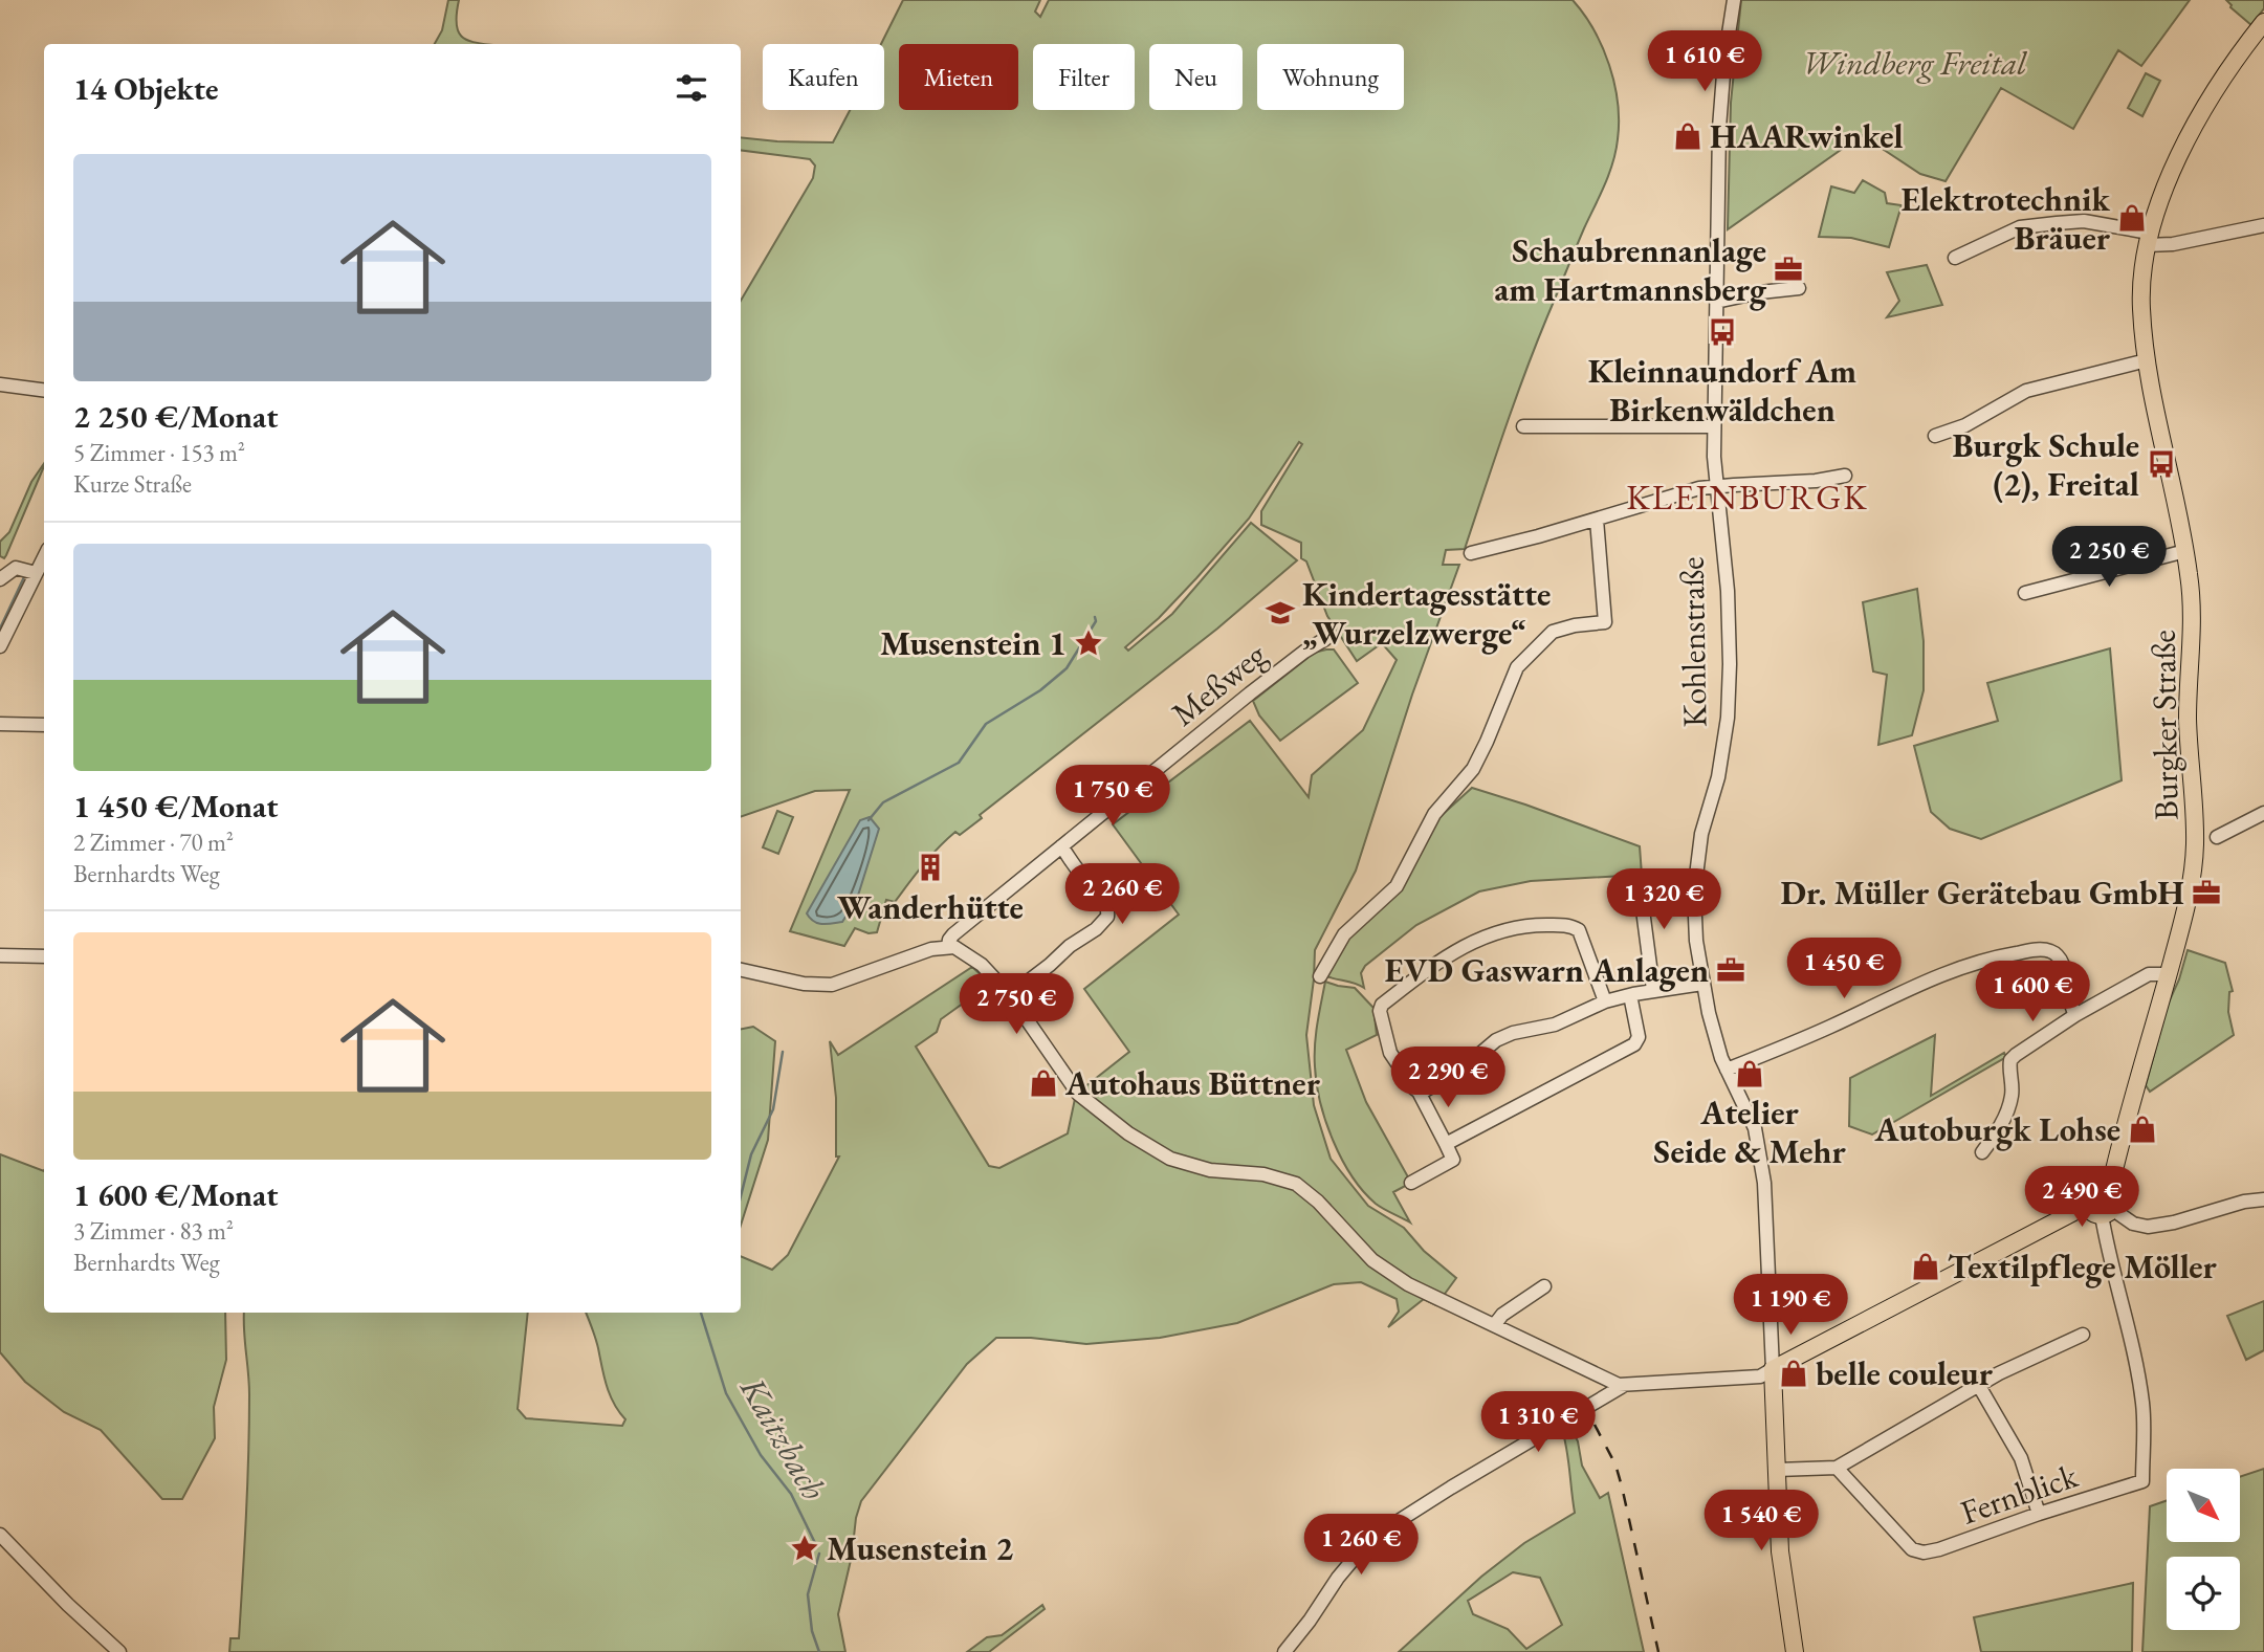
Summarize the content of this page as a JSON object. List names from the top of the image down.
{
  "streets": {
    "main road": ["Kohlenstraße", "Burgker Straße"],
    "street": ["Meßweg", "Fernblick"]
  },
  "crossings": [
    ["Burgker Straße", "Fernblick"]
  ],
  "districts": ["KLEINBURGK"],
  "water": ["Kaitzbach"],
  "parks": ["Windberg Freital"],
  "places": {
    "shop": [
      "HAARwinkel",
      "Elektrotechnik Bräuer",
      "Atelier Seide & Mehr",
      "Autohaus Büttner",
      "Autoburgk Lohse",
      "Textilpflege Möller",
      "belle couleur"
    ],
    "office": ["Schaubrennanlage am Hartmannsberg", "Dr. Müller Gerätebau GmbH", "EVD Gaswarn Anlagen"],
    "bus stop": ["Kleinnaundorf Am Birkenwäldchen", "Burgk Schule (2), Freital"],
    "school or university": ["Kindertagesstätte „Wurzelzwerge“"],
    "place": ["Musenstein 1", "Musenstein 2"],
    "building": ["Wanderhütte"]
  },
  "north": "bottom right",
  "page": {
    "price": [
      "1 610 €",
      "2 250 €",
      "1 750 €",
      "2 260 €",
      "1 320 €",
      "1 450 €",
      "1 600 €",
      "2 750 €",
      "2 290 €",
      "2 490 €",
      "1 190 €",
      "1 310 €",
      "1 540 €",
      "1 260 €"
    ],
    "chip": [
      "Kaufen",
      "Mieten",
      "Filter",
      "Neu",
      "Wohnung"
    ],
    "heading": "14 Objekte",
    "list": [
      {
        "name": "2 250 €/Monat",
        "note": "5 Zimmer · 153 m² · Kurze Straße"
      },
      {
        "name": "1 450 €/Monat",
        "note": "2 Zimmer · 70 m² · Bernhardts Weg"
      },
      {
        "name": "1 600 €/Monat",
        "note": "3 Zimmer · 83 m² · Bernhardts Weg"
      }
    ]
  }
}
